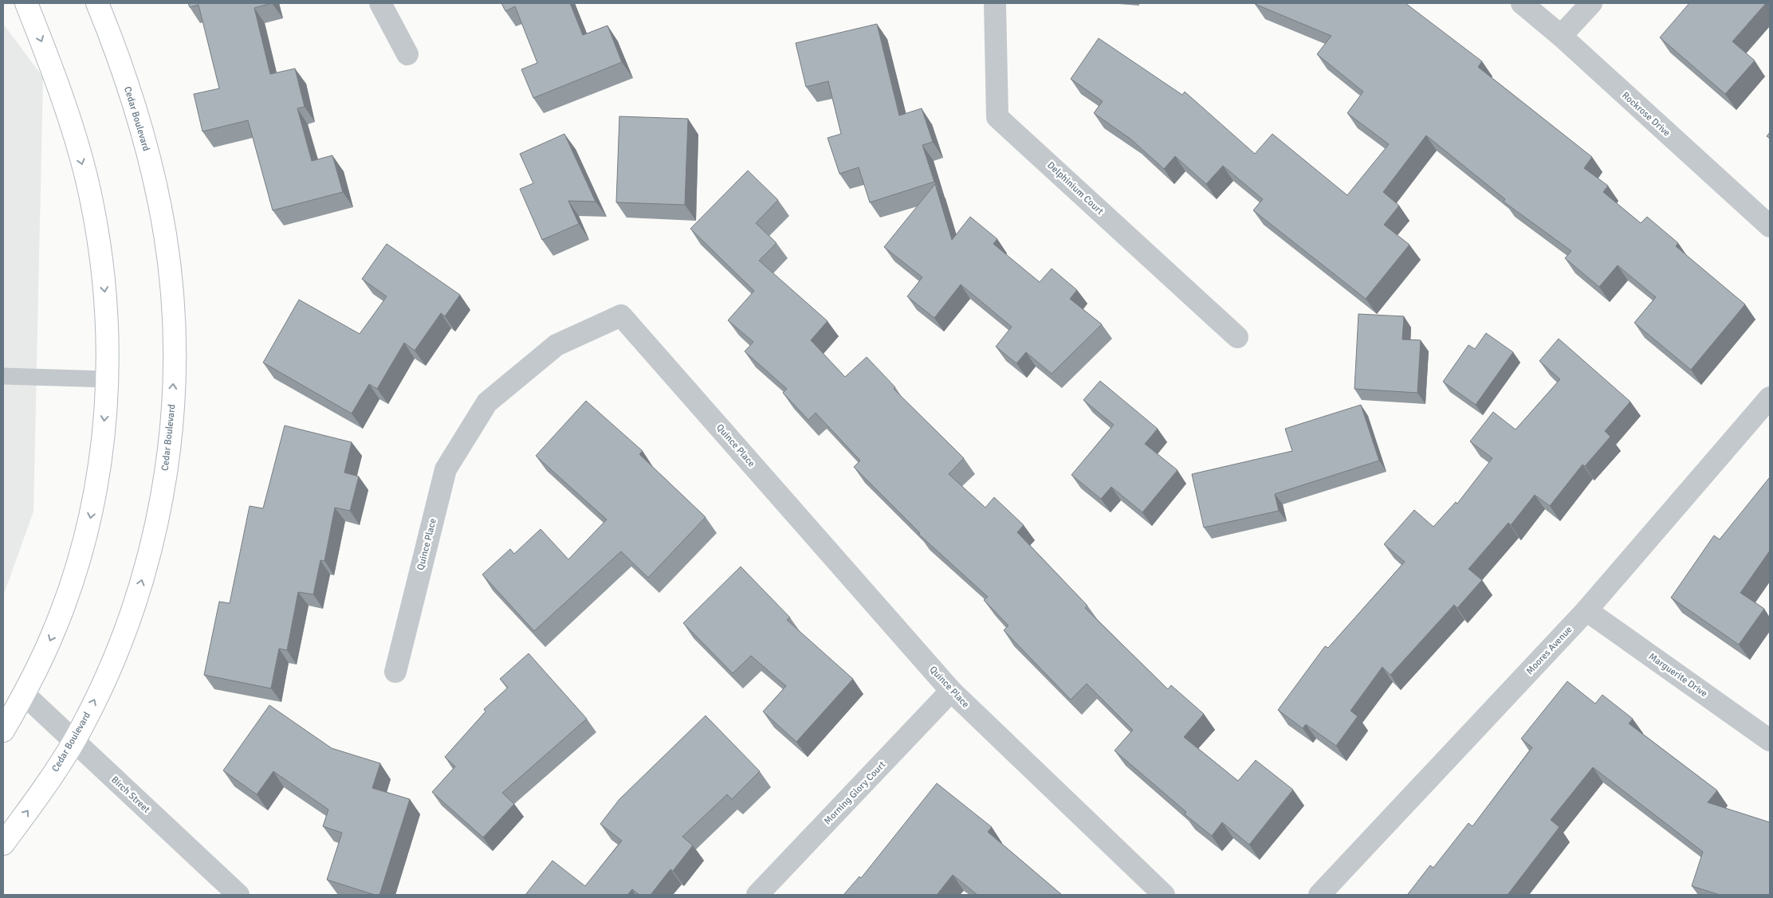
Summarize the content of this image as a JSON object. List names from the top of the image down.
{
  "streets": {
    "main road": ["Cedar Boulevard"],
    "street": [
      "Rockrose Drive",
      "Delphinium Court",
      "Quince Place",
      "Moores Avenue",
      "Marguerite Drive",
      "Morning Glory Court",
      "Birch Street"
    ]
  },
  "crossings": [
    ["Cedar Boulevard", "Birch Street"],
    ["Quince Place", "Morning Glory Court"],
    ["Moores Avenue", "Marguerite Drive"]
  ]
}
